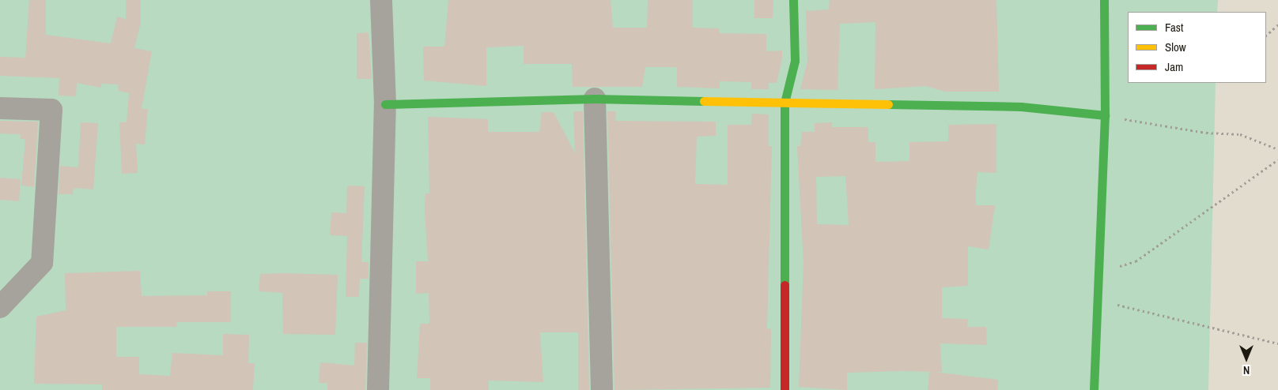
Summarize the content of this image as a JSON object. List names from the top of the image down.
{
  "legend": ["Fast", "Slow", "Jam"],
  "north": "bottom"
}
